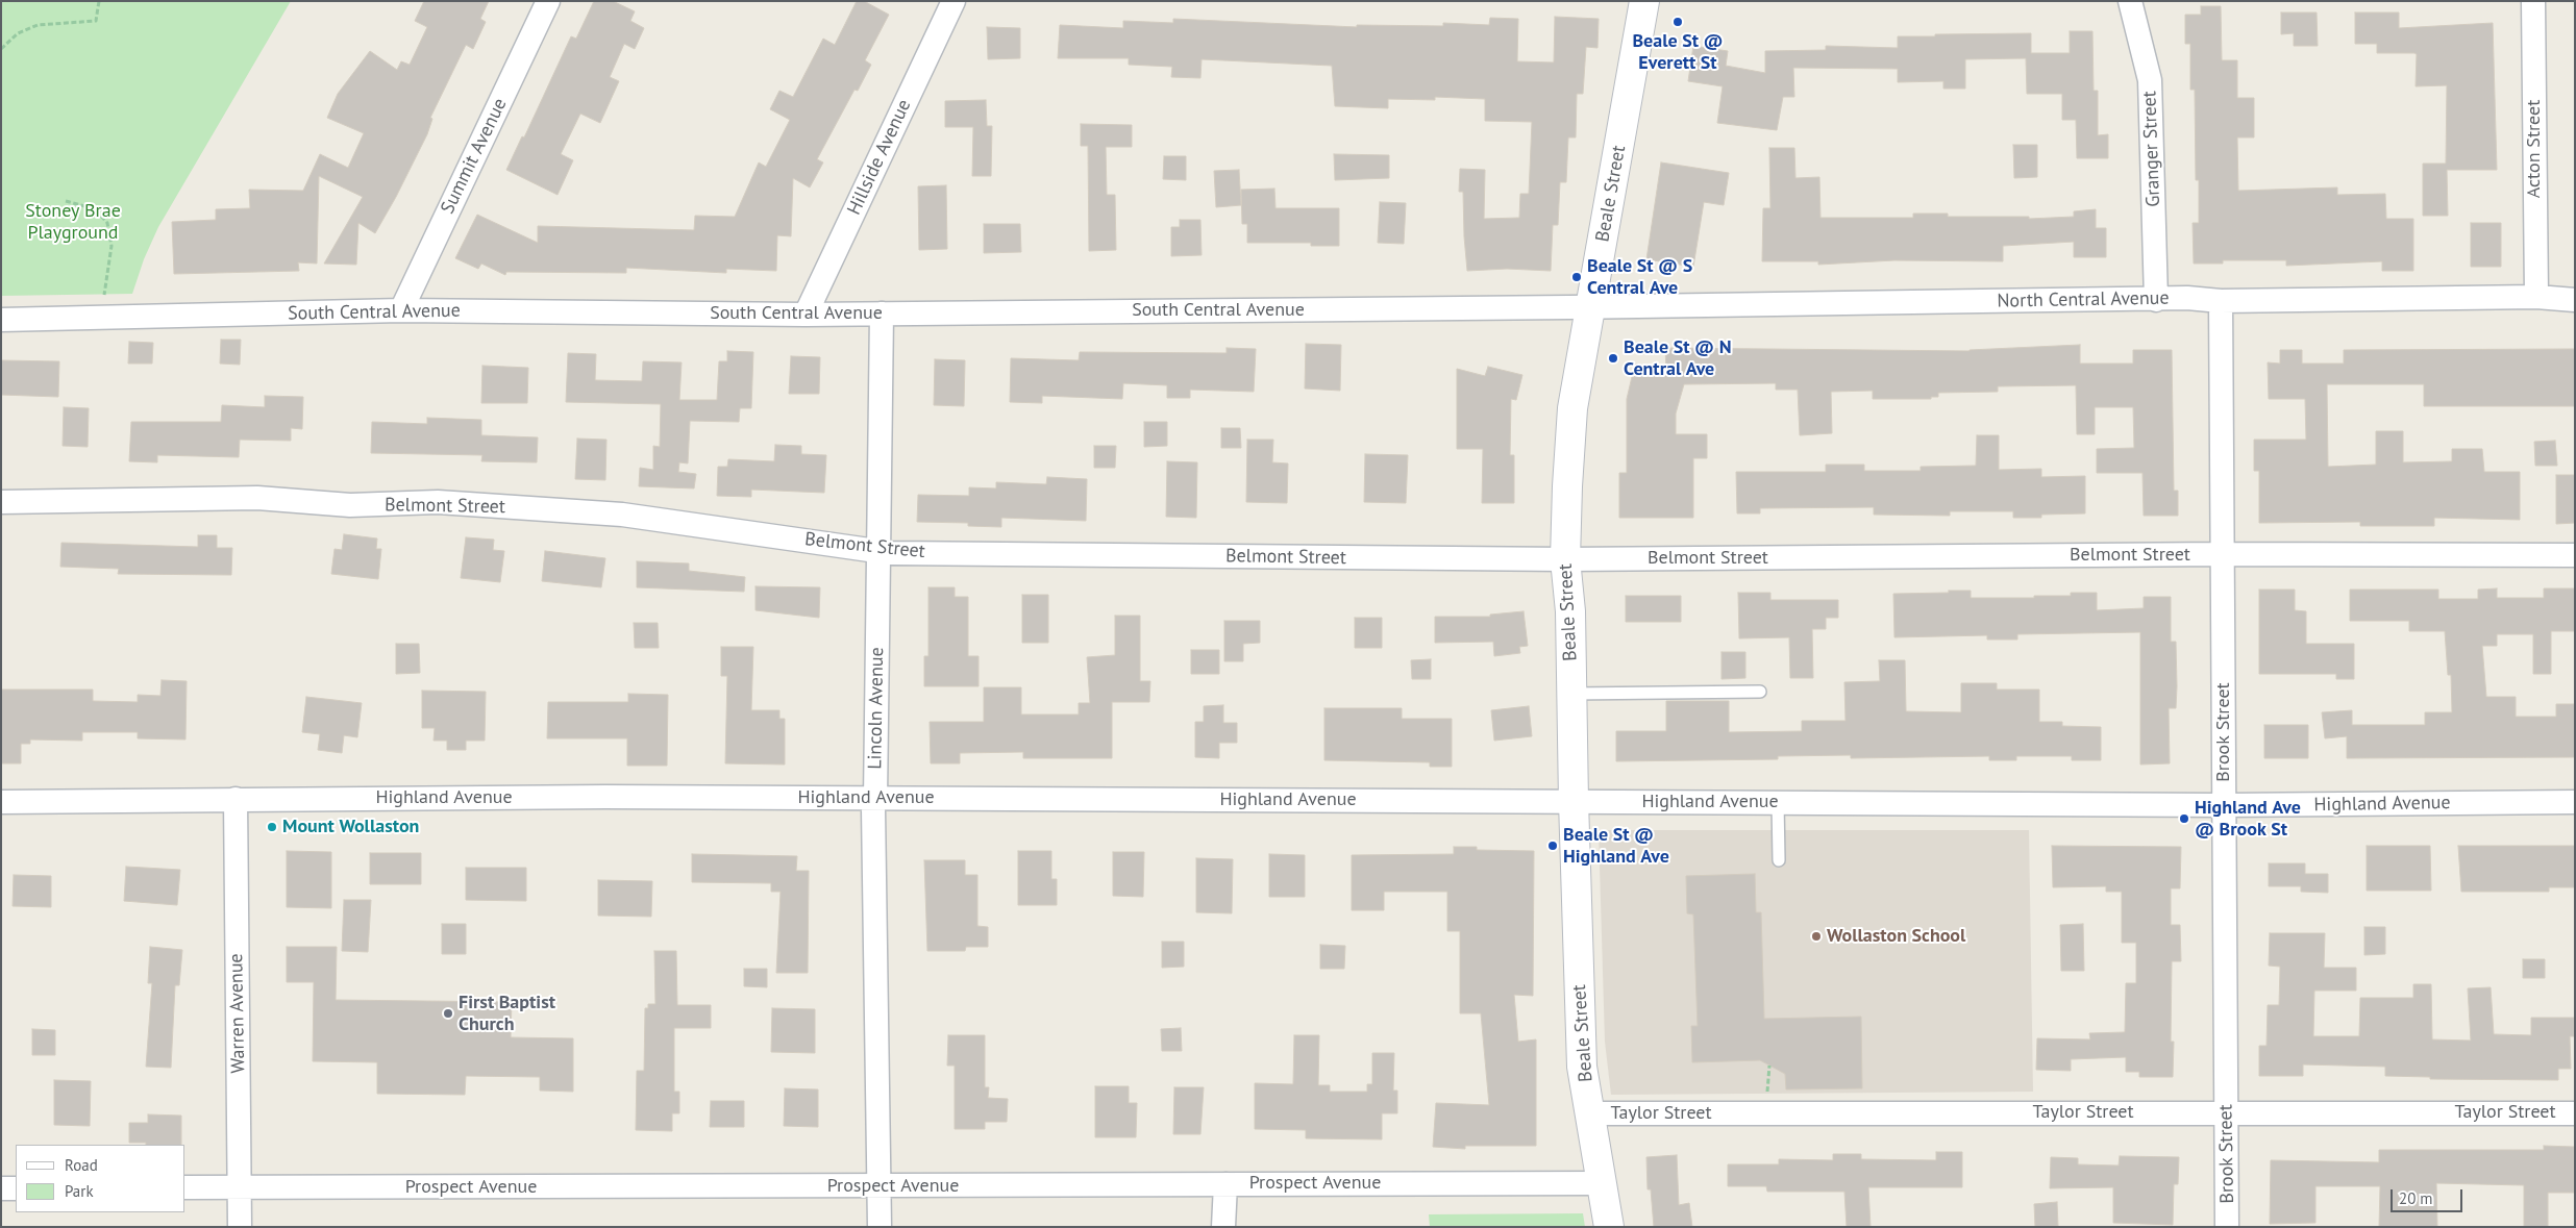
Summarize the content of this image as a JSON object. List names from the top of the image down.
{
  "streets": {
    "main road": ["Beale Street"],
    "street": [
      "Granger Street",
      "Acton Street",
      "Summit Avenue",
      "Hillside Avenue",
      "North Central Avenue",
      "South Central Avenue",
      "Belmont Street",
      "Lincoln Avenue",
      "Brook Street",
      "Highland Avenue",
      "Warren Avenue",
      "Taylor Street",
      "Prospect Avenue"
    ]
  },
  "crossings": [
    ["Granger Street", "North Central Avenue"],
    ["Acton Street", "North Central Avenue"],
    ["Summit Avenue", "South Central Avenue"],
    ["Hillside Avenue", "South Central Avenue"],
    ["Beale Street", "North Central Avenue"],
    ["Beale Street", "South Central Avenue"],
    ["Beale Street", "Belmont Street"],
    ["Beale Street", "Highland Avenue"],
    ["Beale Street", "Taylor Street"],
    ["Beale Street", "Prospect Avenue"],
    ["North Central Avenue", "South Central Avenue"],
    ["North Central Avenue", "Brook Street"],
    ["South Central Avenue", "Lincoln Avenue"],
    ["Belmont Street", "Lincoln Avenue"],
    ["Belmont Street", "Brook Street"],
    ["Lincoln Avenue", "Highland Avenue"],
    ["Lincoln Avenue", "Prospect Avenue"],
    ["Brook Street", "Highland Avenue"],
    ["Brook Street", "Taylor Street"],
    ["Highland Avenue", "Warren Avenue"],
    ["Warren Avenue", "Prospect Avenue"]
  ],
  "parks": ["Stoney Brae Playground"],
  "places": [
    "Beale St @ Everett St",
    "Beale St @ S Central Ave",
    "Beale St @ N Central Ave",
    "Highland Ave @ Brook St",
    "Mount Wollaston",
    "Beale St @ Highland Ave",
    "Wollaston School",
    "First Baptist Church"
  ],
  "legend": ["Road", "Park"],
  "scale_bar": "20 m"
}
